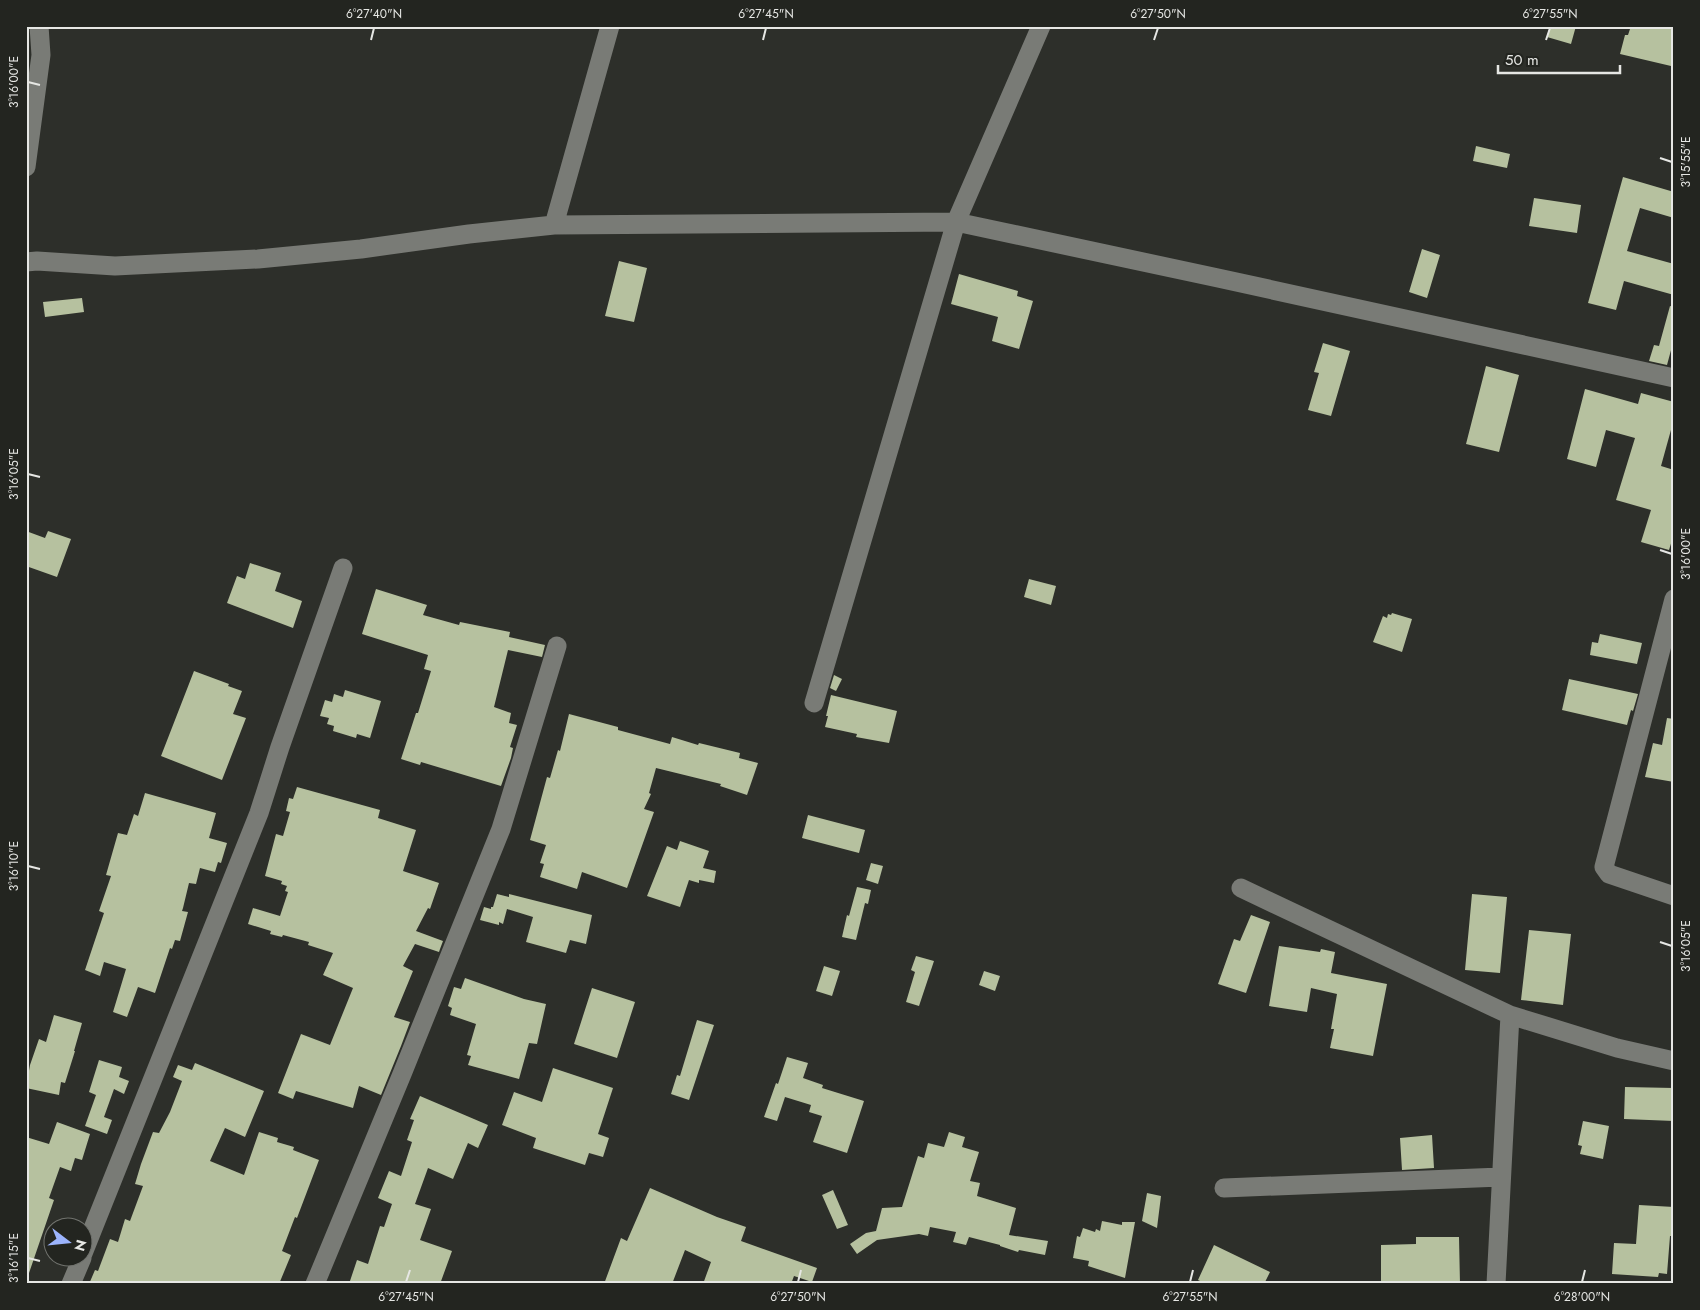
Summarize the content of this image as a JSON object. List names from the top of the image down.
{
  "scale_bar": "50 m",
  "north": "right",
  "coordinates": [
    "6°27'40\"N",
    "6°27'45\"N",
    "6°27'50\"N",
    "6°27'55\"N",
    "3°16'00\"E",
    "3°15'55\"E",
    "3°16'05\"E",
    "3°16'10\"E",
    "3°16'15\"E",
    "6°28'00\"N"
  ]
}
